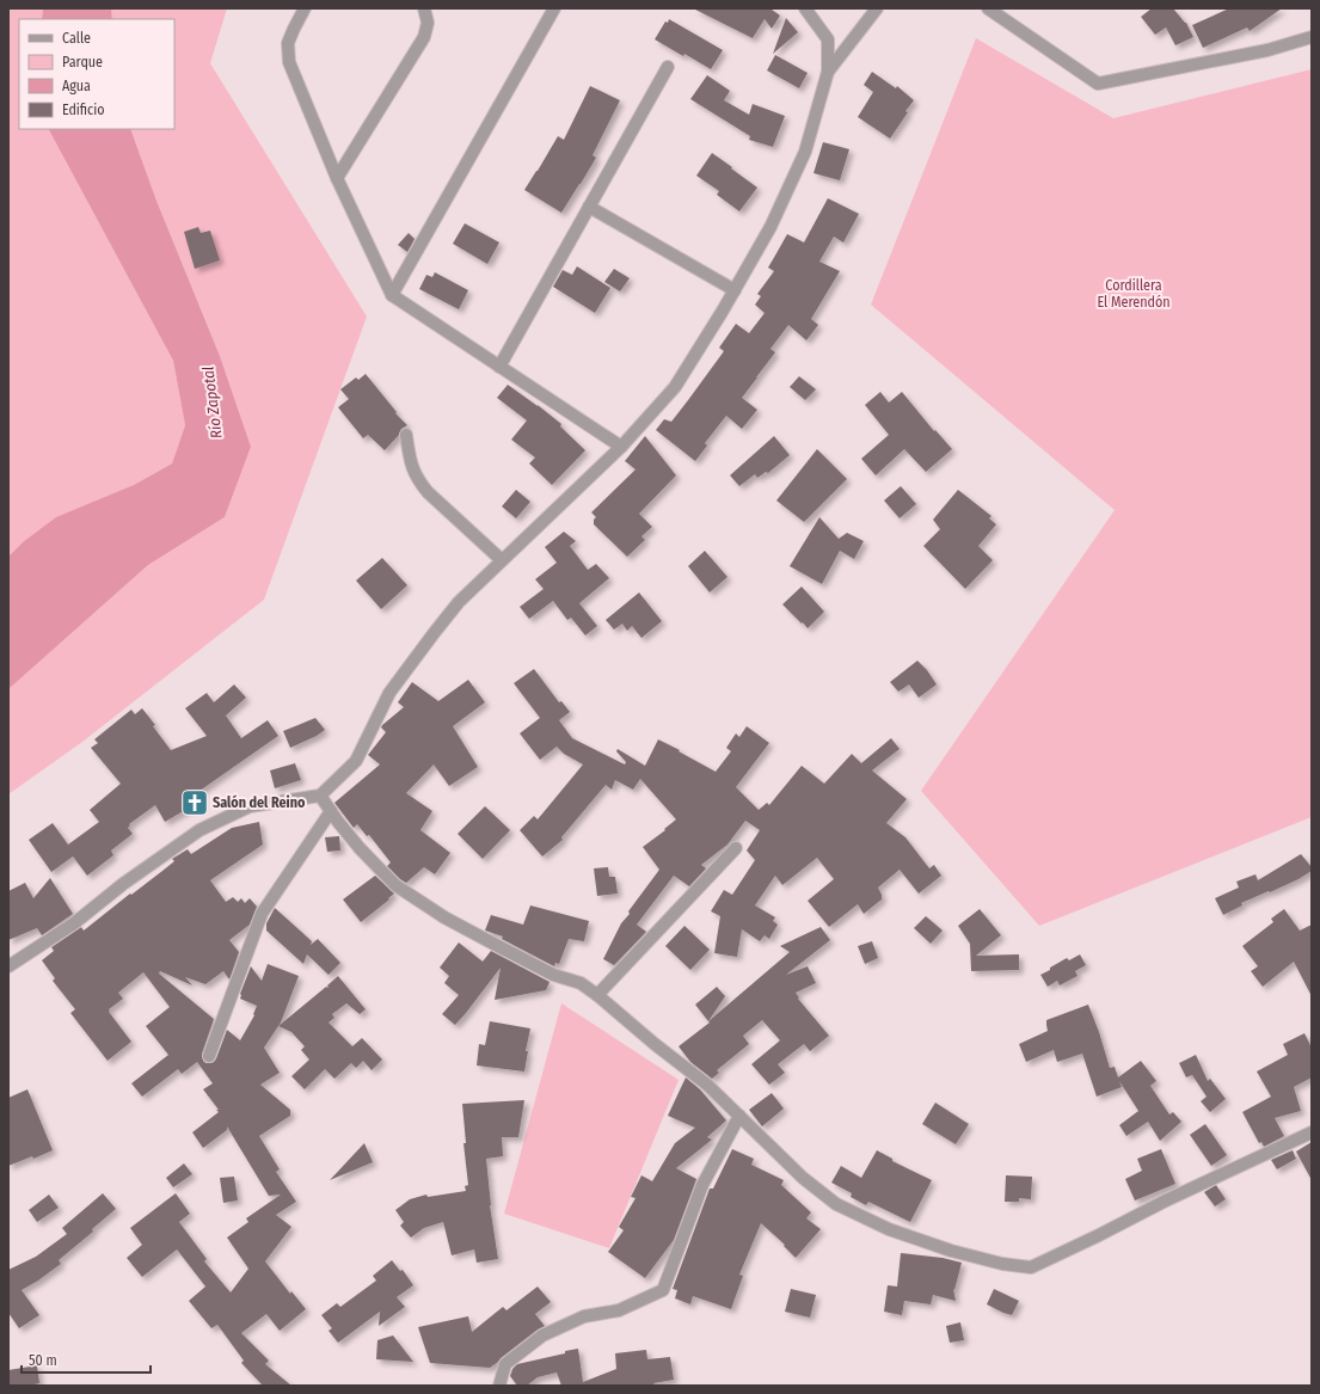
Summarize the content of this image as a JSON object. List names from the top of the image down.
{
  "water": ["Río Zapotal"],
  "parks": ["Cordillera El Merendón"],
  "places": {
    "church": ["Salón del Reino"]
  },
  "legend": [
    "Calle",
    "Parque",
    "Agua",
    "Edificio"
  ],
  "scale_bar": "50 m"
}
